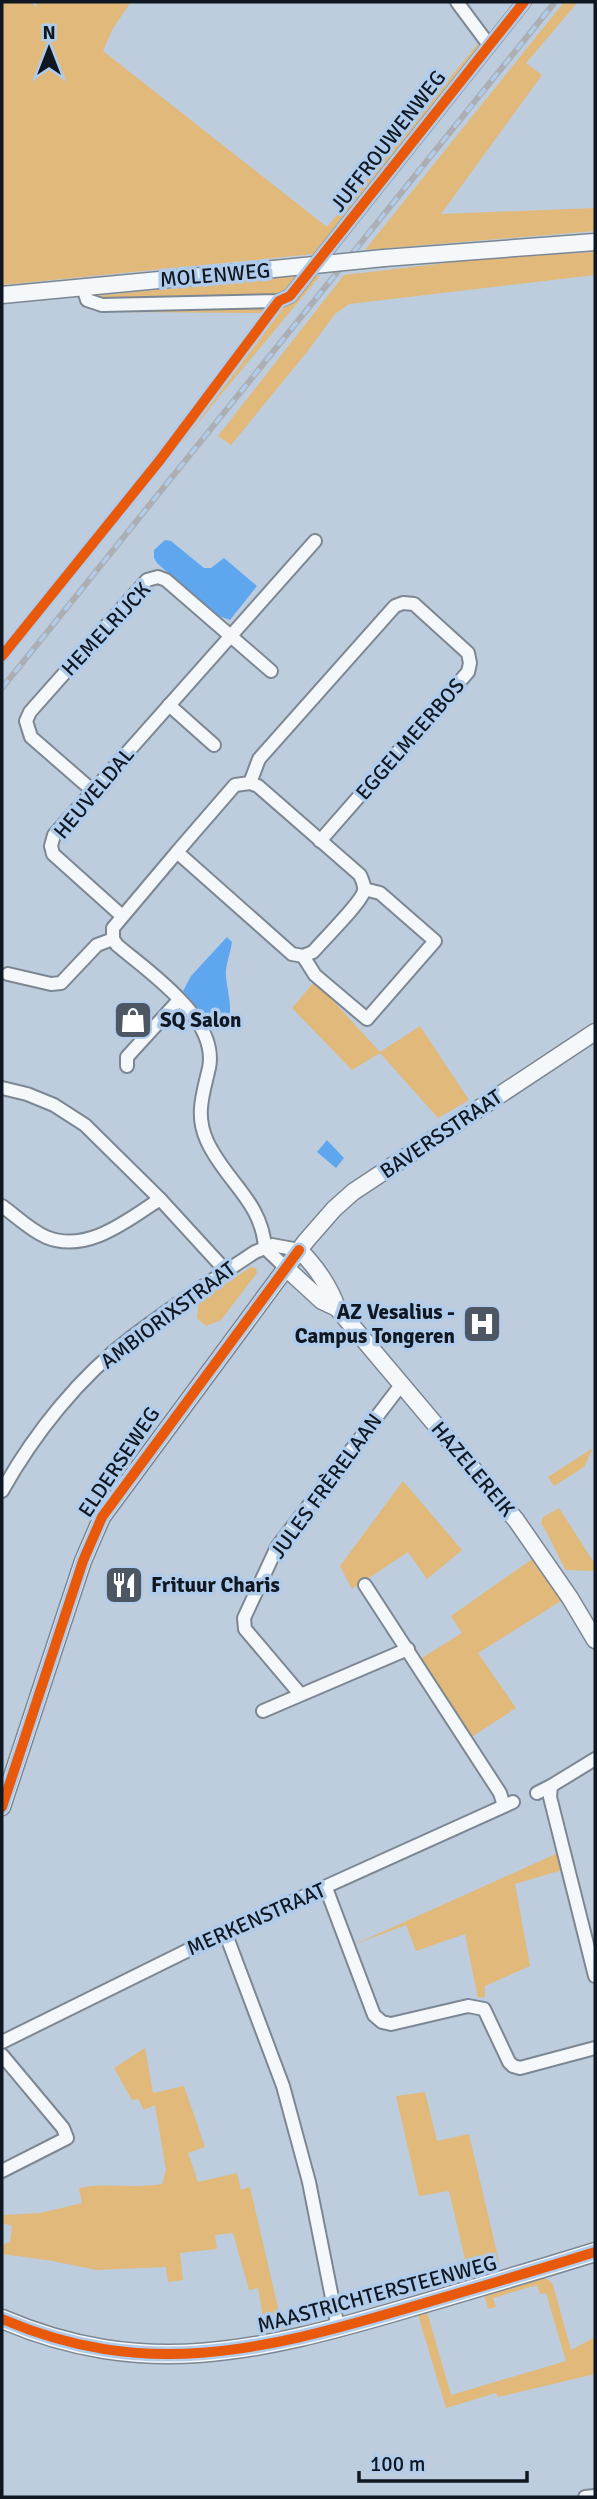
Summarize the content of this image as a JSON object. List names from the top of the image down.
{
  "streets": {
    "main road": [
      "MOLENWEG",
      "BAVERSSTRAAT",
      "ELDERSEWEG",
      "HAZELEREIK",
      "MAASTRICHTERSTEENWEG"
    ],
    "street": [
      "JUFFROUWENWEG",
      "HEMELRIJCK",
      "EGGELMEERBOS",
      "HEUVELDAL",
      "AMBIORIXSTRAAT",
      "JULES FRÈRELAAN",
      "MERKENSTRAAT"
    ]
  },
  "crossings": [
    ["JUFFROUWENWEG", "MOLENWEG"],
    ["HEMELRIJCK", "HEUVELDAL"],
    ["BAVERSSTRAAT", "ELDERSEWEG"],
    ["BAVERSSTRAAT", "HAZELEREIK"],
    ["ELDERSEWEG", "HAZELEREIK"],
    ["HAZELEREIK", "JULES FRÈRELAAN"]
  ],
  "places": {
    "shop": ["SQ Salon"],
    "hospital": ["AZ Vesalius - Campus Tongeren"],
    "restaurant": ["Frituur Charis"]
  },
  "scale_bar": "100 m",
  "north": "top"
}
